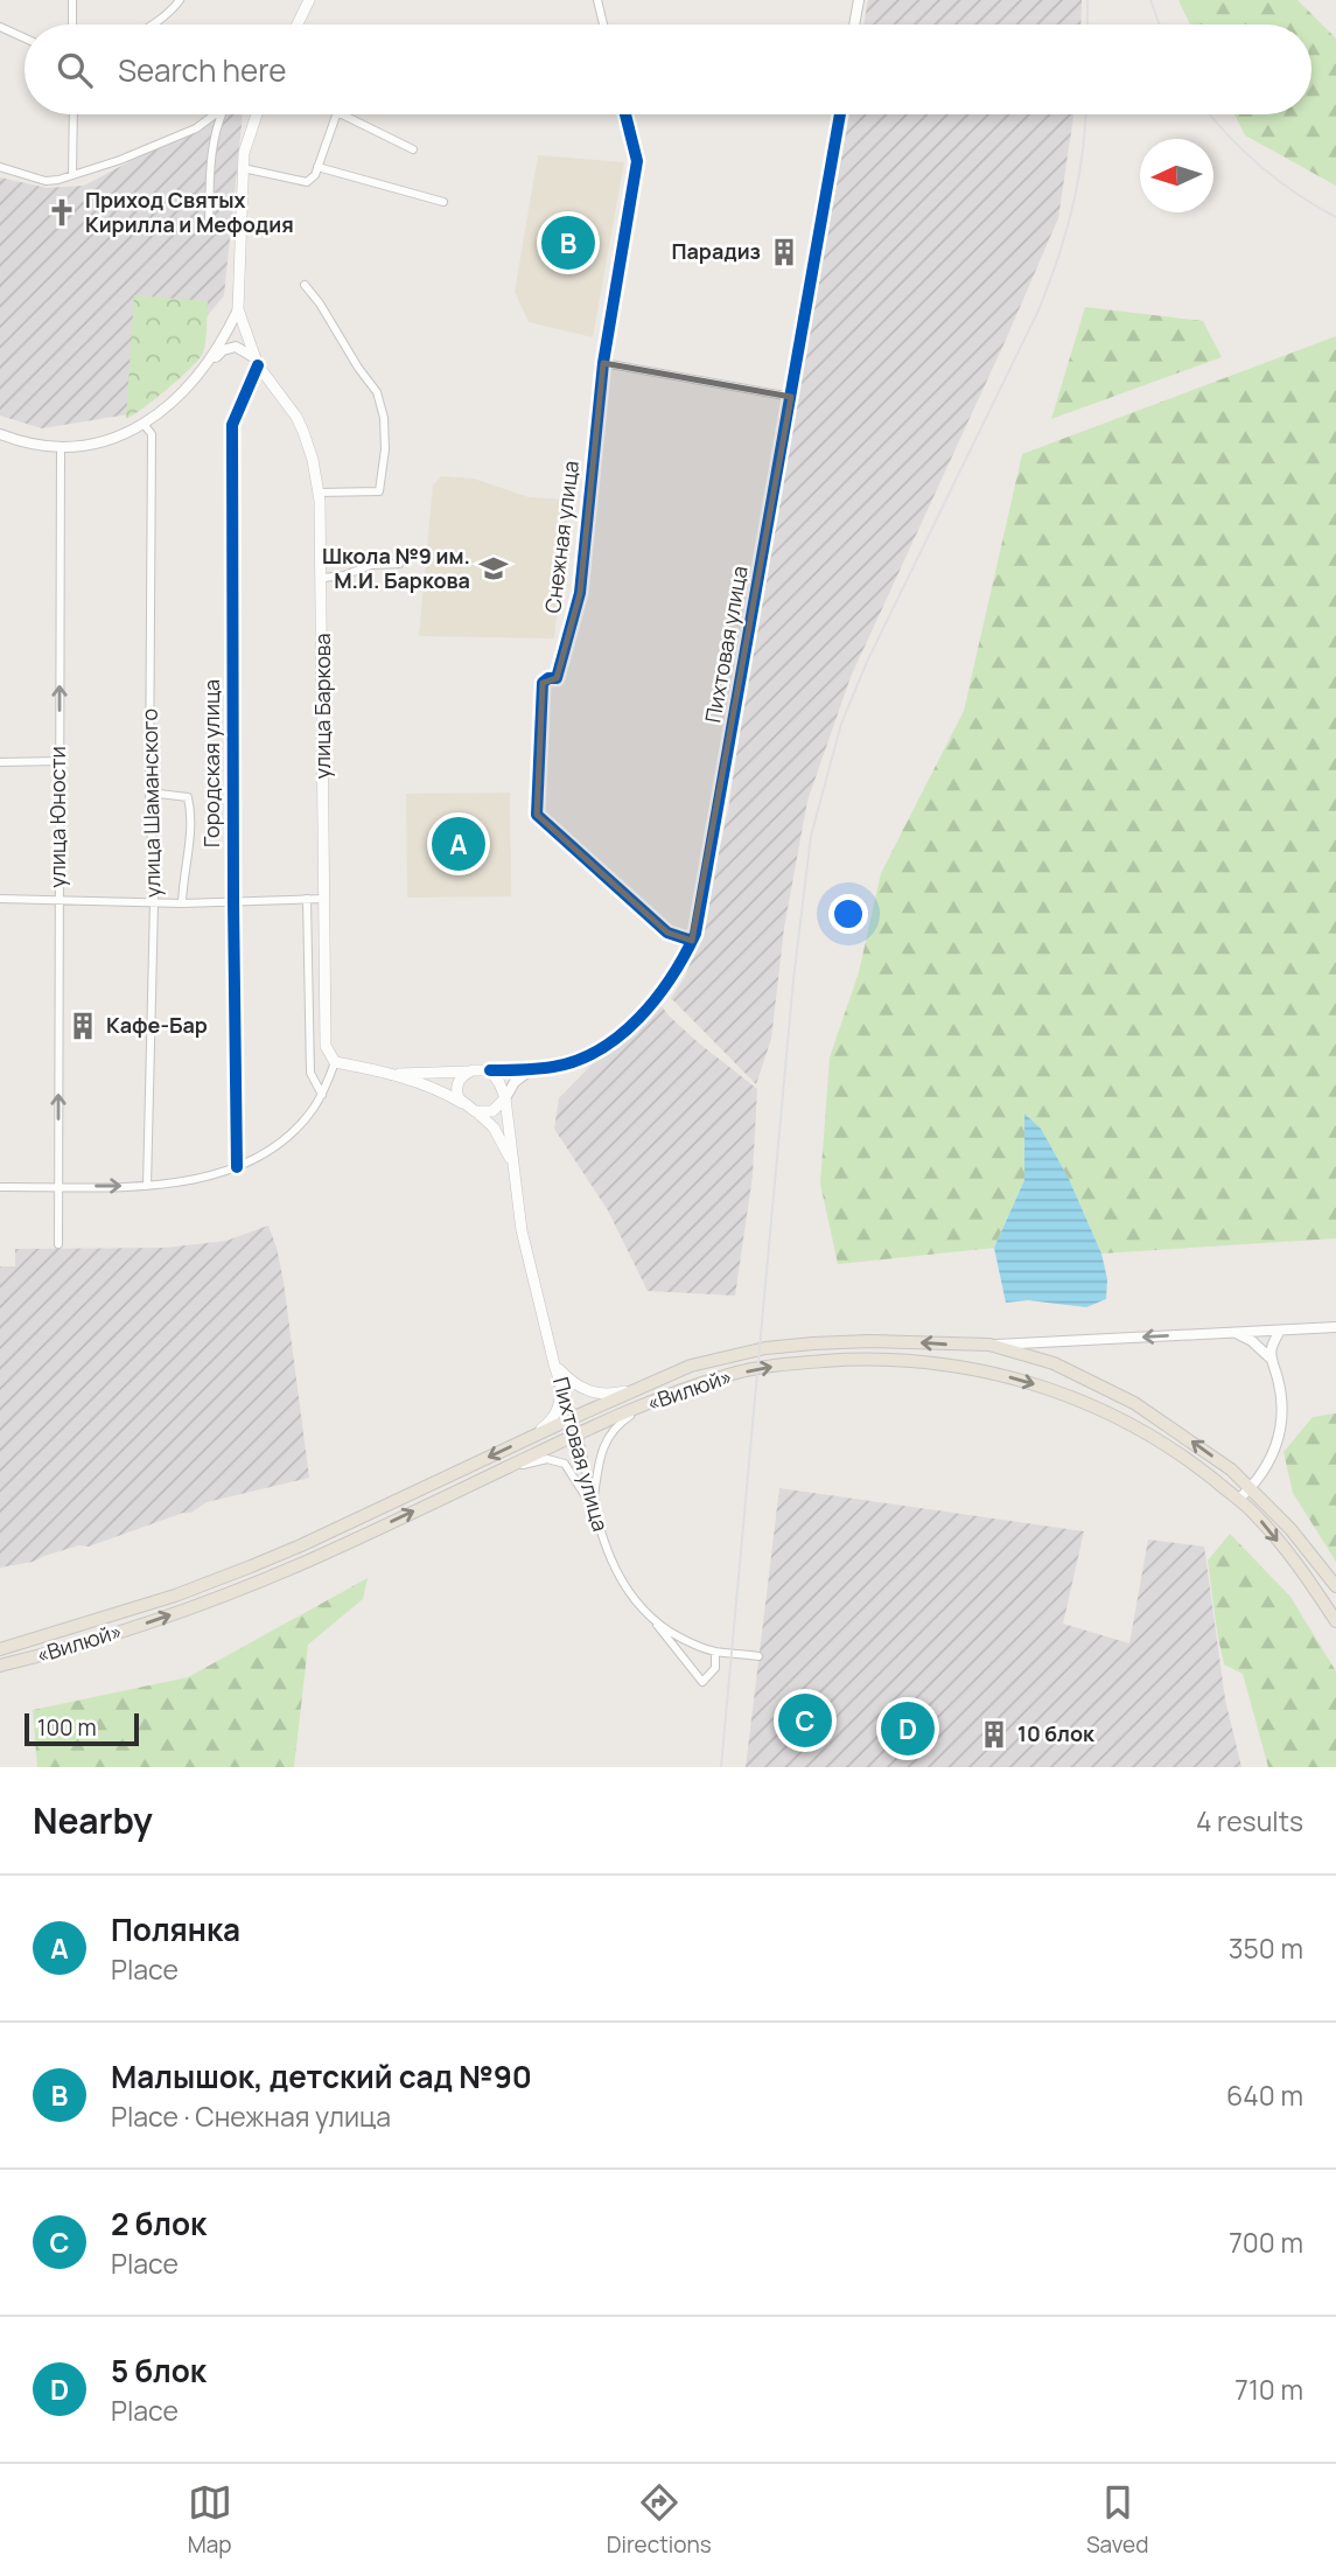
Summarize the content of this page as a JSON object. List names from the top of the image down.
{
  "streets": {
    "highway": ["Пихтовая улица", "«Вилюй»"],
    "main road": ["улица Баркова"],
    "street": [
      "Снежная улица",
      "Городская улица",
      "улица Шаманского",
      "улица Юности"
    ]
  },
  "crossings": [
    ["Снежная улица", "Пихтовая улица"],
    ["Пихтовая улица", "«Вилюй»"],
    ["улица Баркова", "Городская улица"]
  ],
  "one_way": ["улица Юности"],
  "places": {
    "church": ["Приход Святых Кирилла и Мефодия"],
    "building": ["Парадиз", "Кафе-Бар", "10 блок"],
    "school or university": ["Школа №9 им. М.И. Баркова"]
  },
  "scale_bar": "100 m",
  "north": "left",
  "page": {
    "search": "Search here",
    "pins": [
      "B",
      "A",
      "C",
      "D"
    ],
    "scale": "100 m",
    "heading": ["Nearby", "4 results"],
    "list": [
      {
        "mark": "A",
        "name": "Полянка",
        "note": "Place",
        "value": "350 m"
      },
      {
        "mark": "B",
        "name": "Малышок, детский сад №90",
        "note": "Place · Снежная улица",
        "value": "640 m"
      },
      {
        "mark": "C",
        "name": "2 блок",
        "note": "Place",
        "value": "700 m"
      },
      {
        "mark": "D",
        "name": "5 блок",
        "note": "Place",
        "value": "710 m"
      }
    ],
    "nav": ["Map", "Directions", "Saved"]
  }
}
